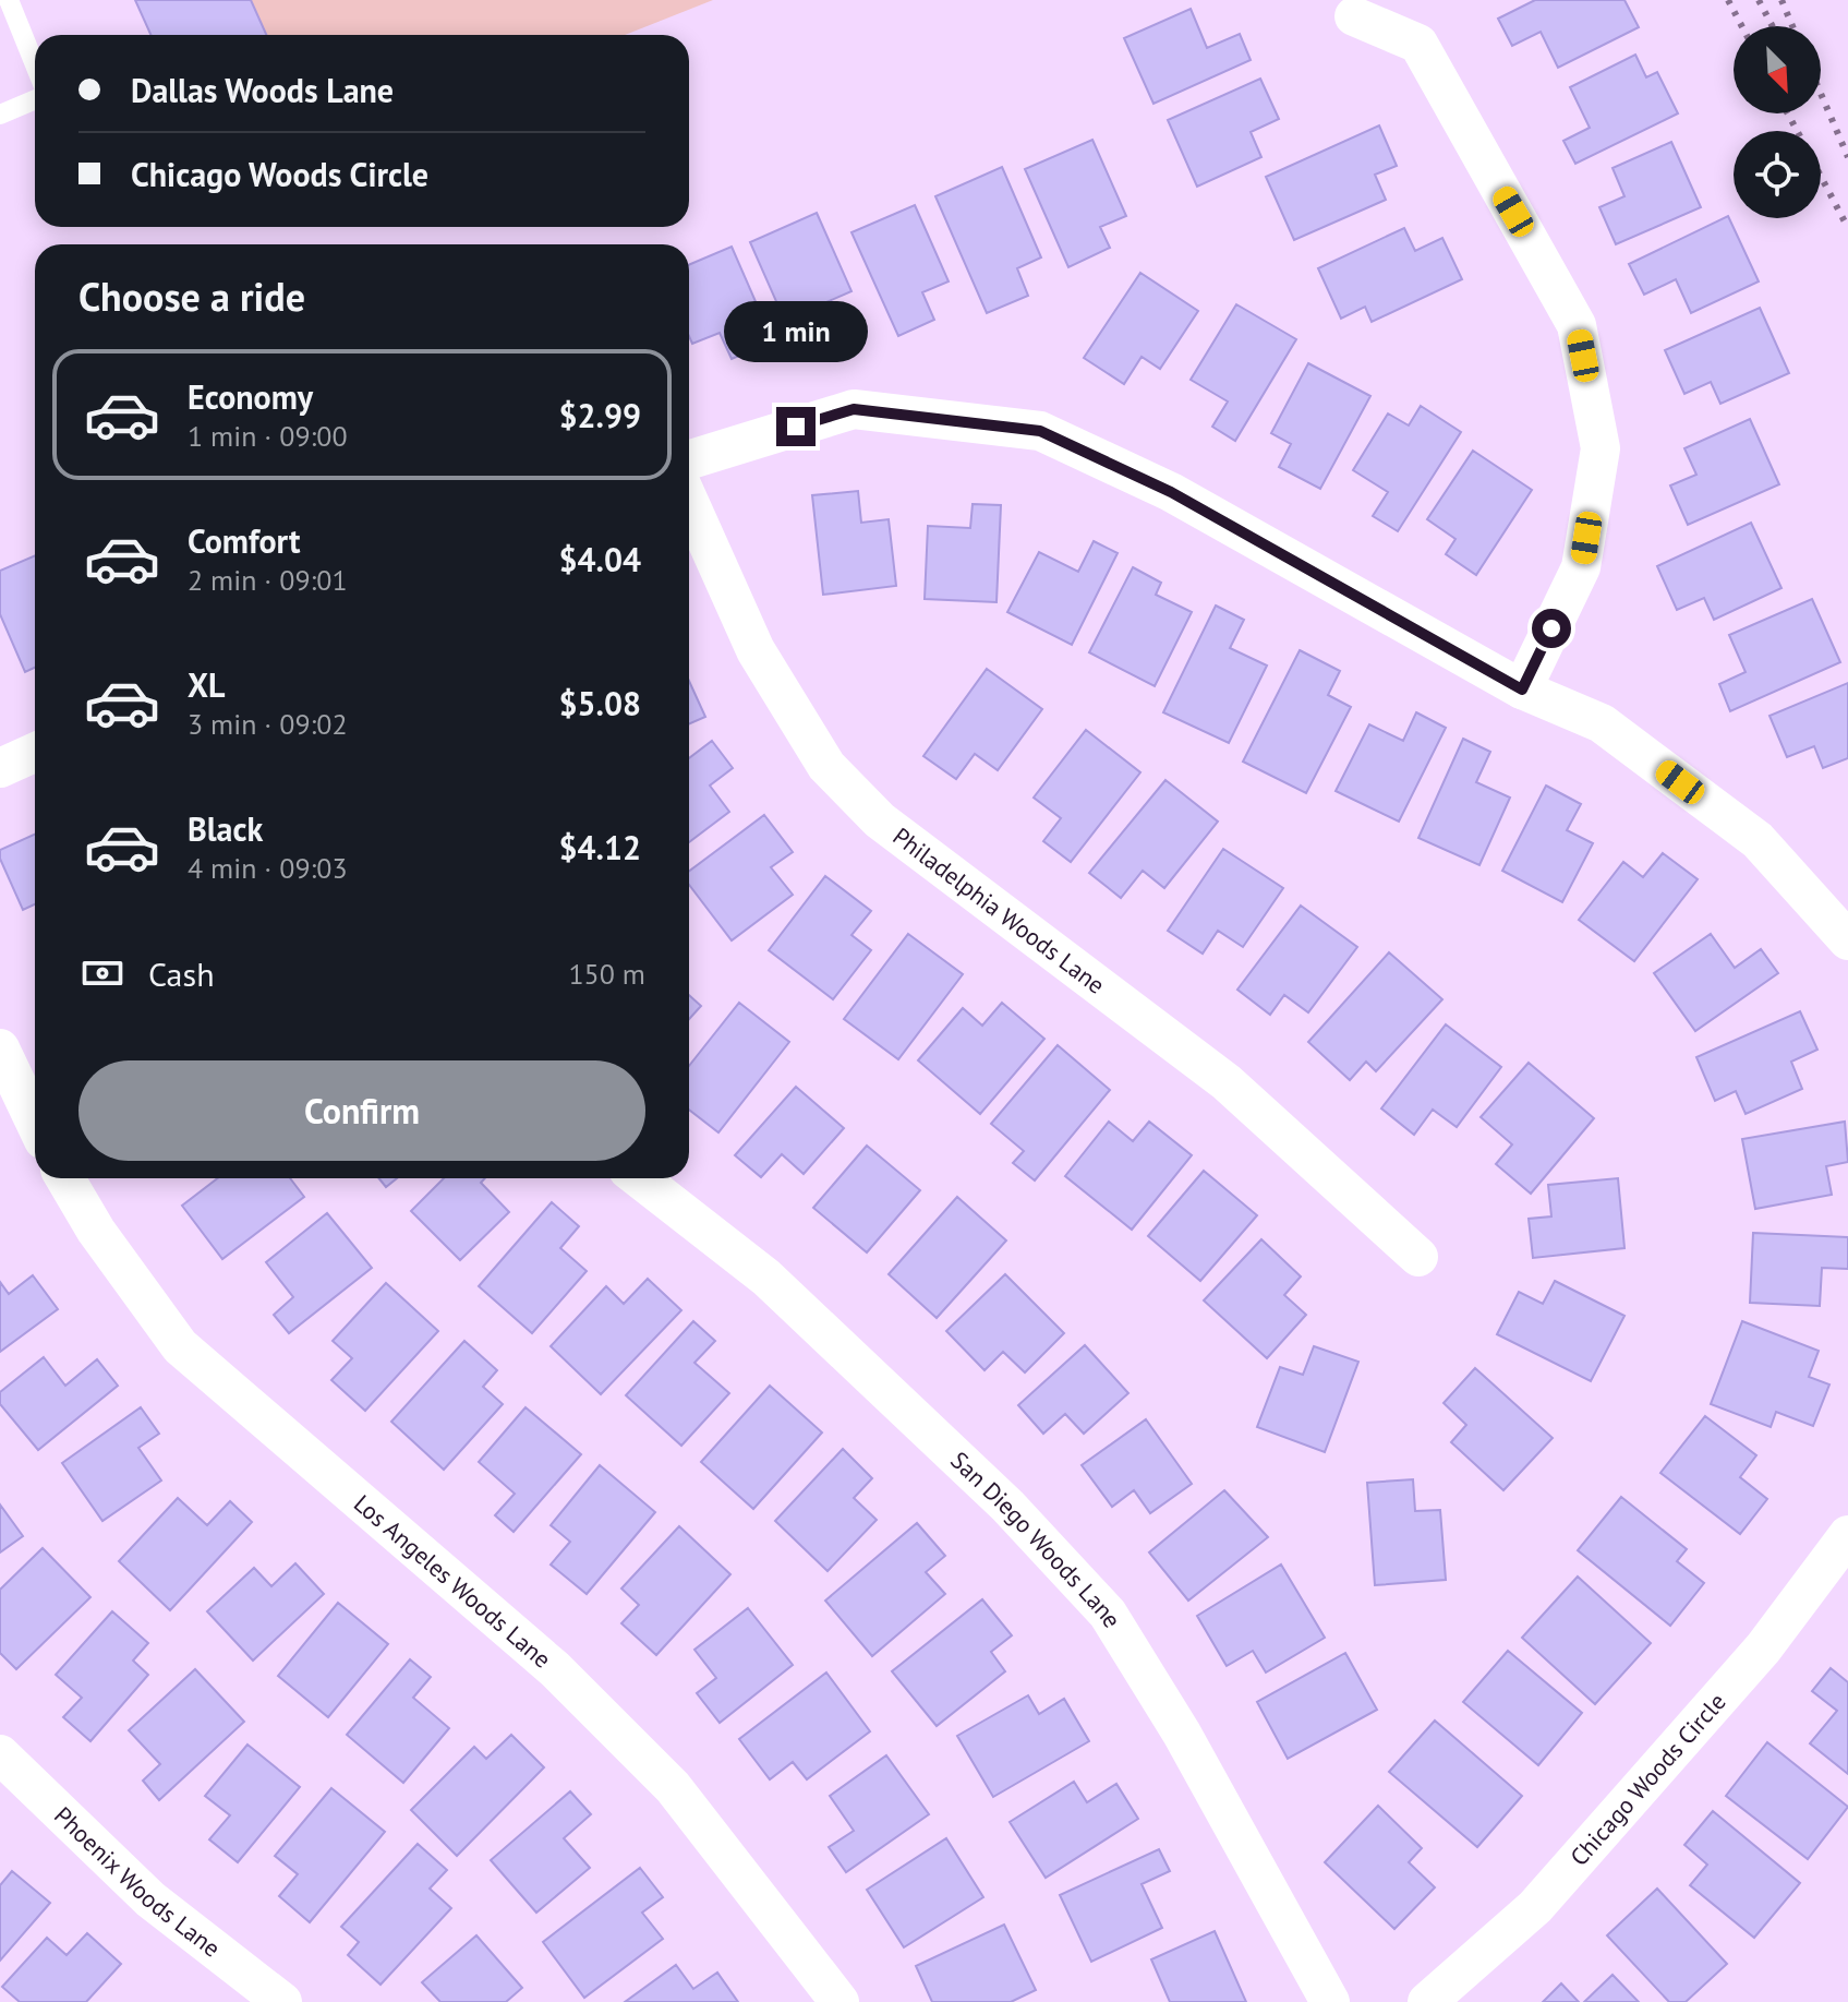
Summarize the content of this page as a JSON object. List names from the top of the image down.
{
  "streets": {
    "street": [
      "Philadelphia Woods Lane",
      "San Diego Woods Lane",
      "Los Angeles Woods Lane",
      "Chicago Woods Circle",
      "Phoenix Woods Lane"
    ]
  },
  "north": "bottom right",
  "page": {
    "banner": ["Dallas Woods Lane", "Chicago Woods Circle"],
    "heading": "Choose a ride",
    "bubble": "1 min",
    "list": [
      {
        "name": "Economy",
        "note": "1 min · 09:00",
        "value": "$2.99"
      },
      {
        "name": "Comfort",
        "note": "2 min · 09:01",
        "value": "$4.04"
      },
      {
        "name": "XL",
        "note": "3 min · 09:02",
        "value": "$5.08"
      },
      {
        "name": "Black",
        "note": "4 min · 09:03",
        "value": "$4.12"
      }
    ],
    "pay": ["Cash", "150 m"],
    "buttons": "Confirm"
  }
}
